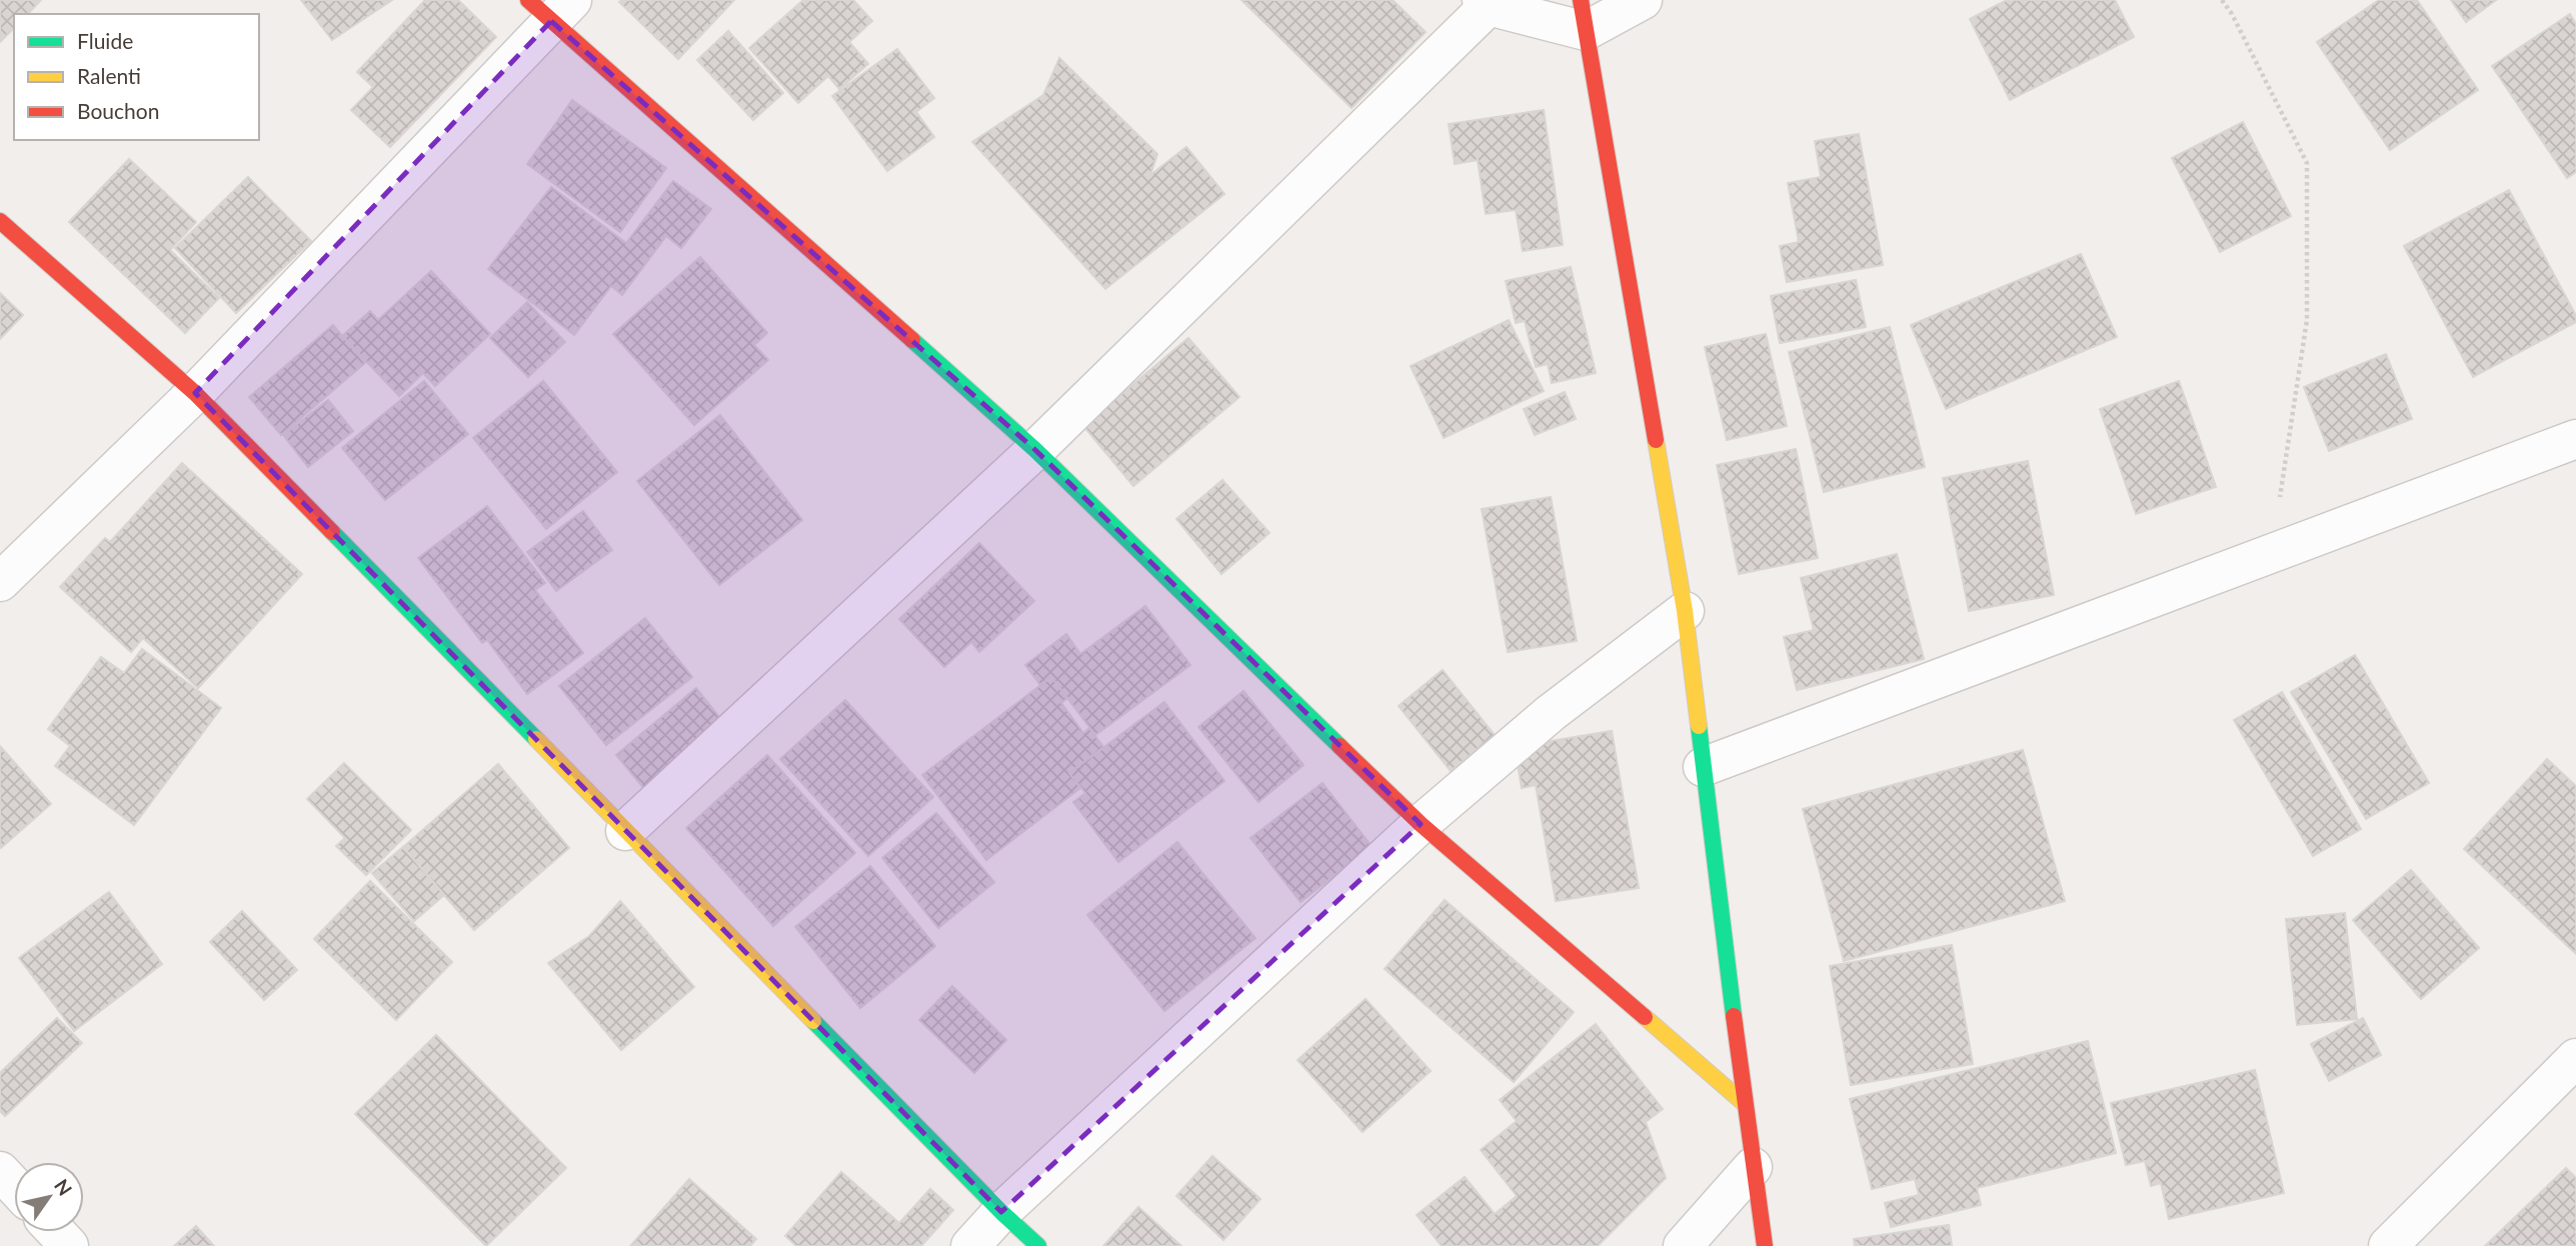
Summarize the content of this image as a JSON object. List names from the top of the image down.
{
  "legend": ["Fluide", "Ralenti", "Bouchon"],
  "north": "top right"
}
